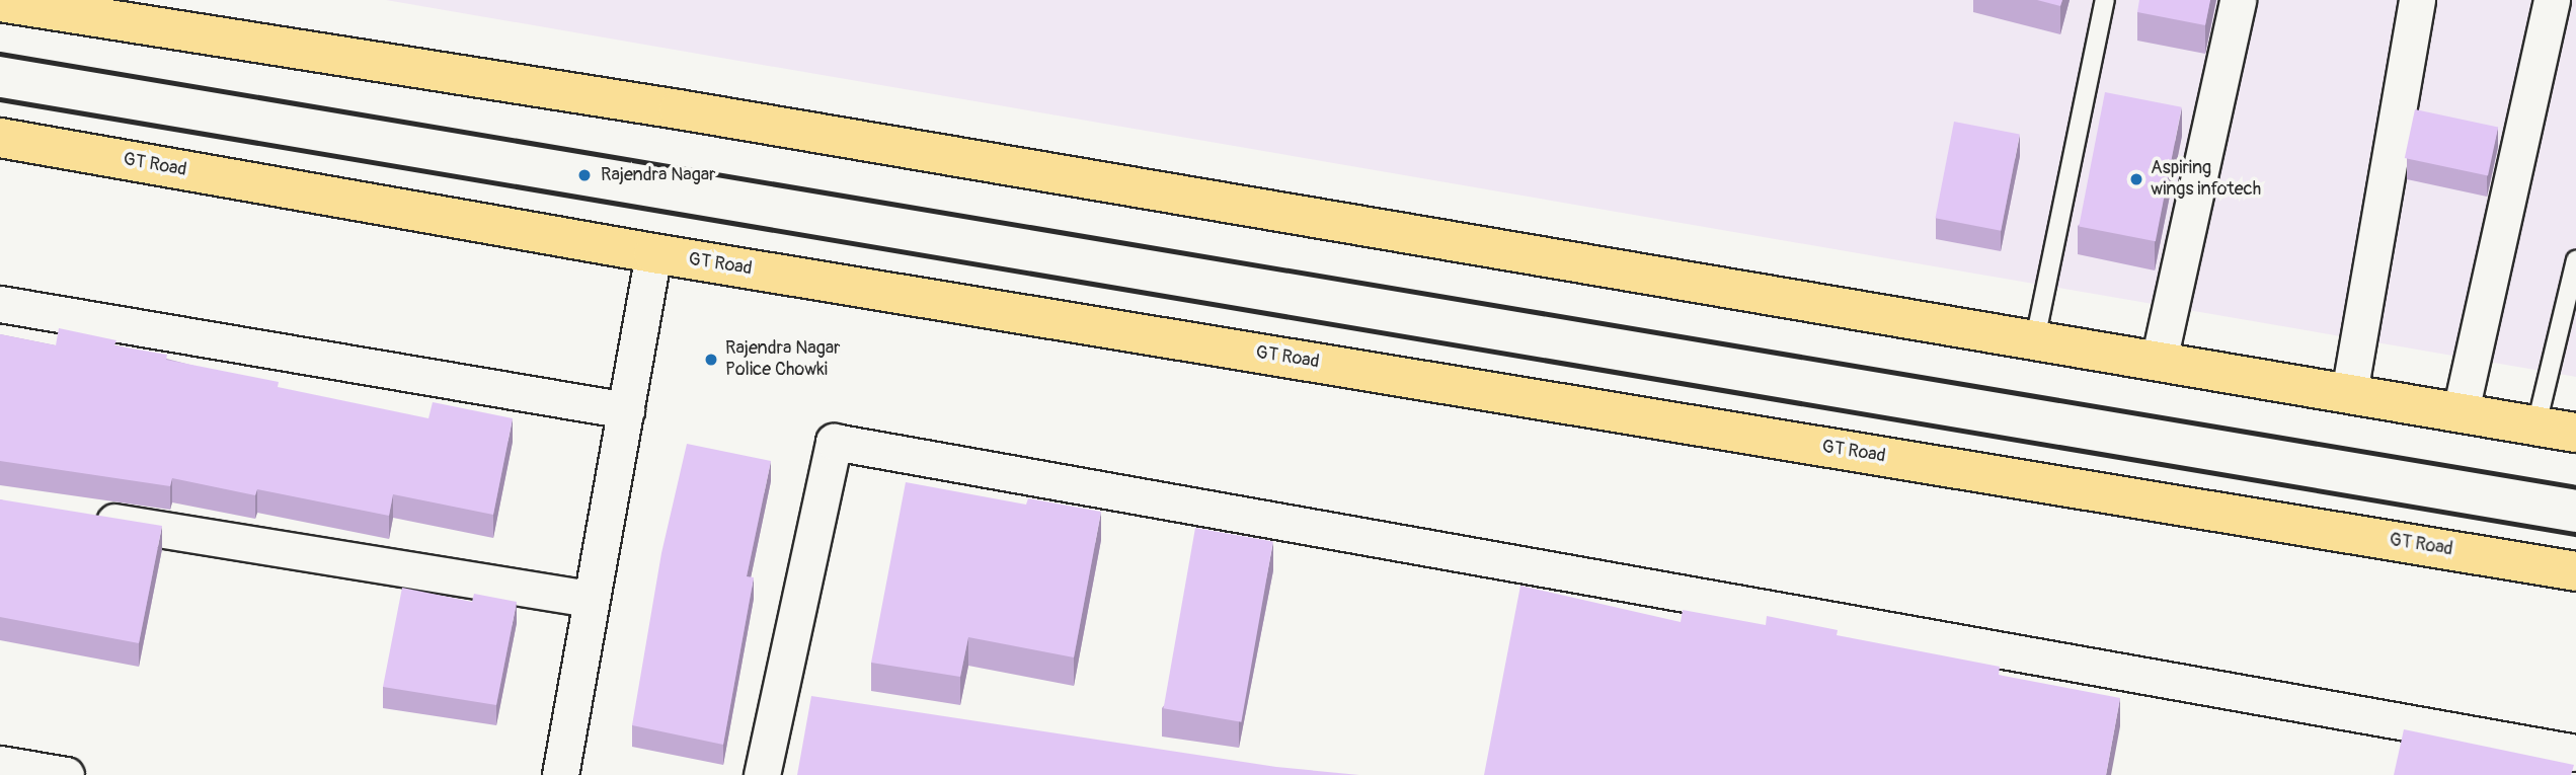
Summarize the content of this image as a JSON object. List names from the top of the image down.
{
  "streets": {
    "highway": ["GT Road"]
  },
  "places": ["Rajendra Nagar", "Aspiring wings infotech", "Rajendra Nagar Police Chowki"]
}
